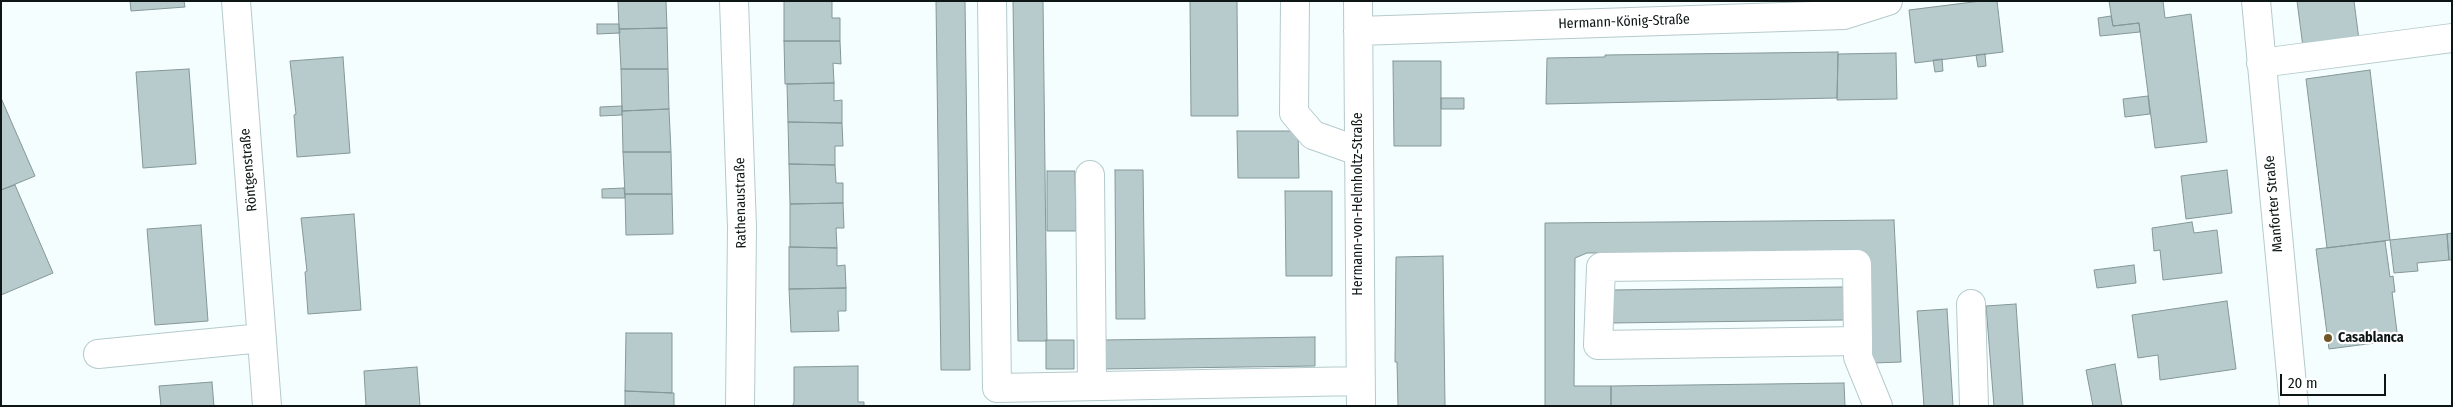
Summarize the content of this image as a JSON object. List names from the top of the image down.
{
  "streets": {
    "street": [
      "Hermann-König-Straße",
      "Röntgenstraße",
      "Rathenaustraße",
      "Hermann-von-Helmholtz-Straße",
      "Manforter Straße"
    ]
  },
  "crossings": [
    ["Hermann-König-Straße", "Hermann-von-Helmholtz-Straße"]
  ],
  "places": ["Casablanca"],
  "scale_bar": "20 m"
}
